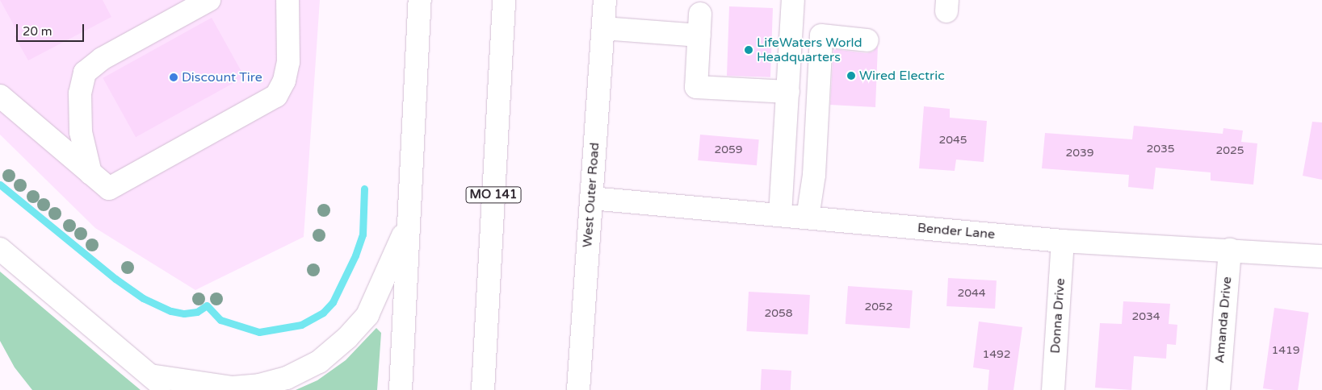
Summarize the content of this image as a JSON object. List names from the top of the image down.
{
  "streets": {
    "main road": [
      "MO 141",
      "West Outer Road",
      "Bender Lane",
      "Donna Drive",
      "Amanda Drive"
    ]
  },
  "crossings": [
    ["West Outer Road", "Bender Lane"],
    ["Bender Lane", "Donna Drive"],
    ["Bender Lane", "Amanda Drive"]
  ],
  "places": ["LifeWaters World Headquarters", "Wired Electric", "Discount Tire"],
  "house_numbers": [
    "2045",
    "2035",
    "2059",
    "2025",
    "2039",
    "2044",
    "2052",
    "2058",
    "2034",
    "1419",
    "1492"
  ],
  "scale_bar": "20 m"
}
